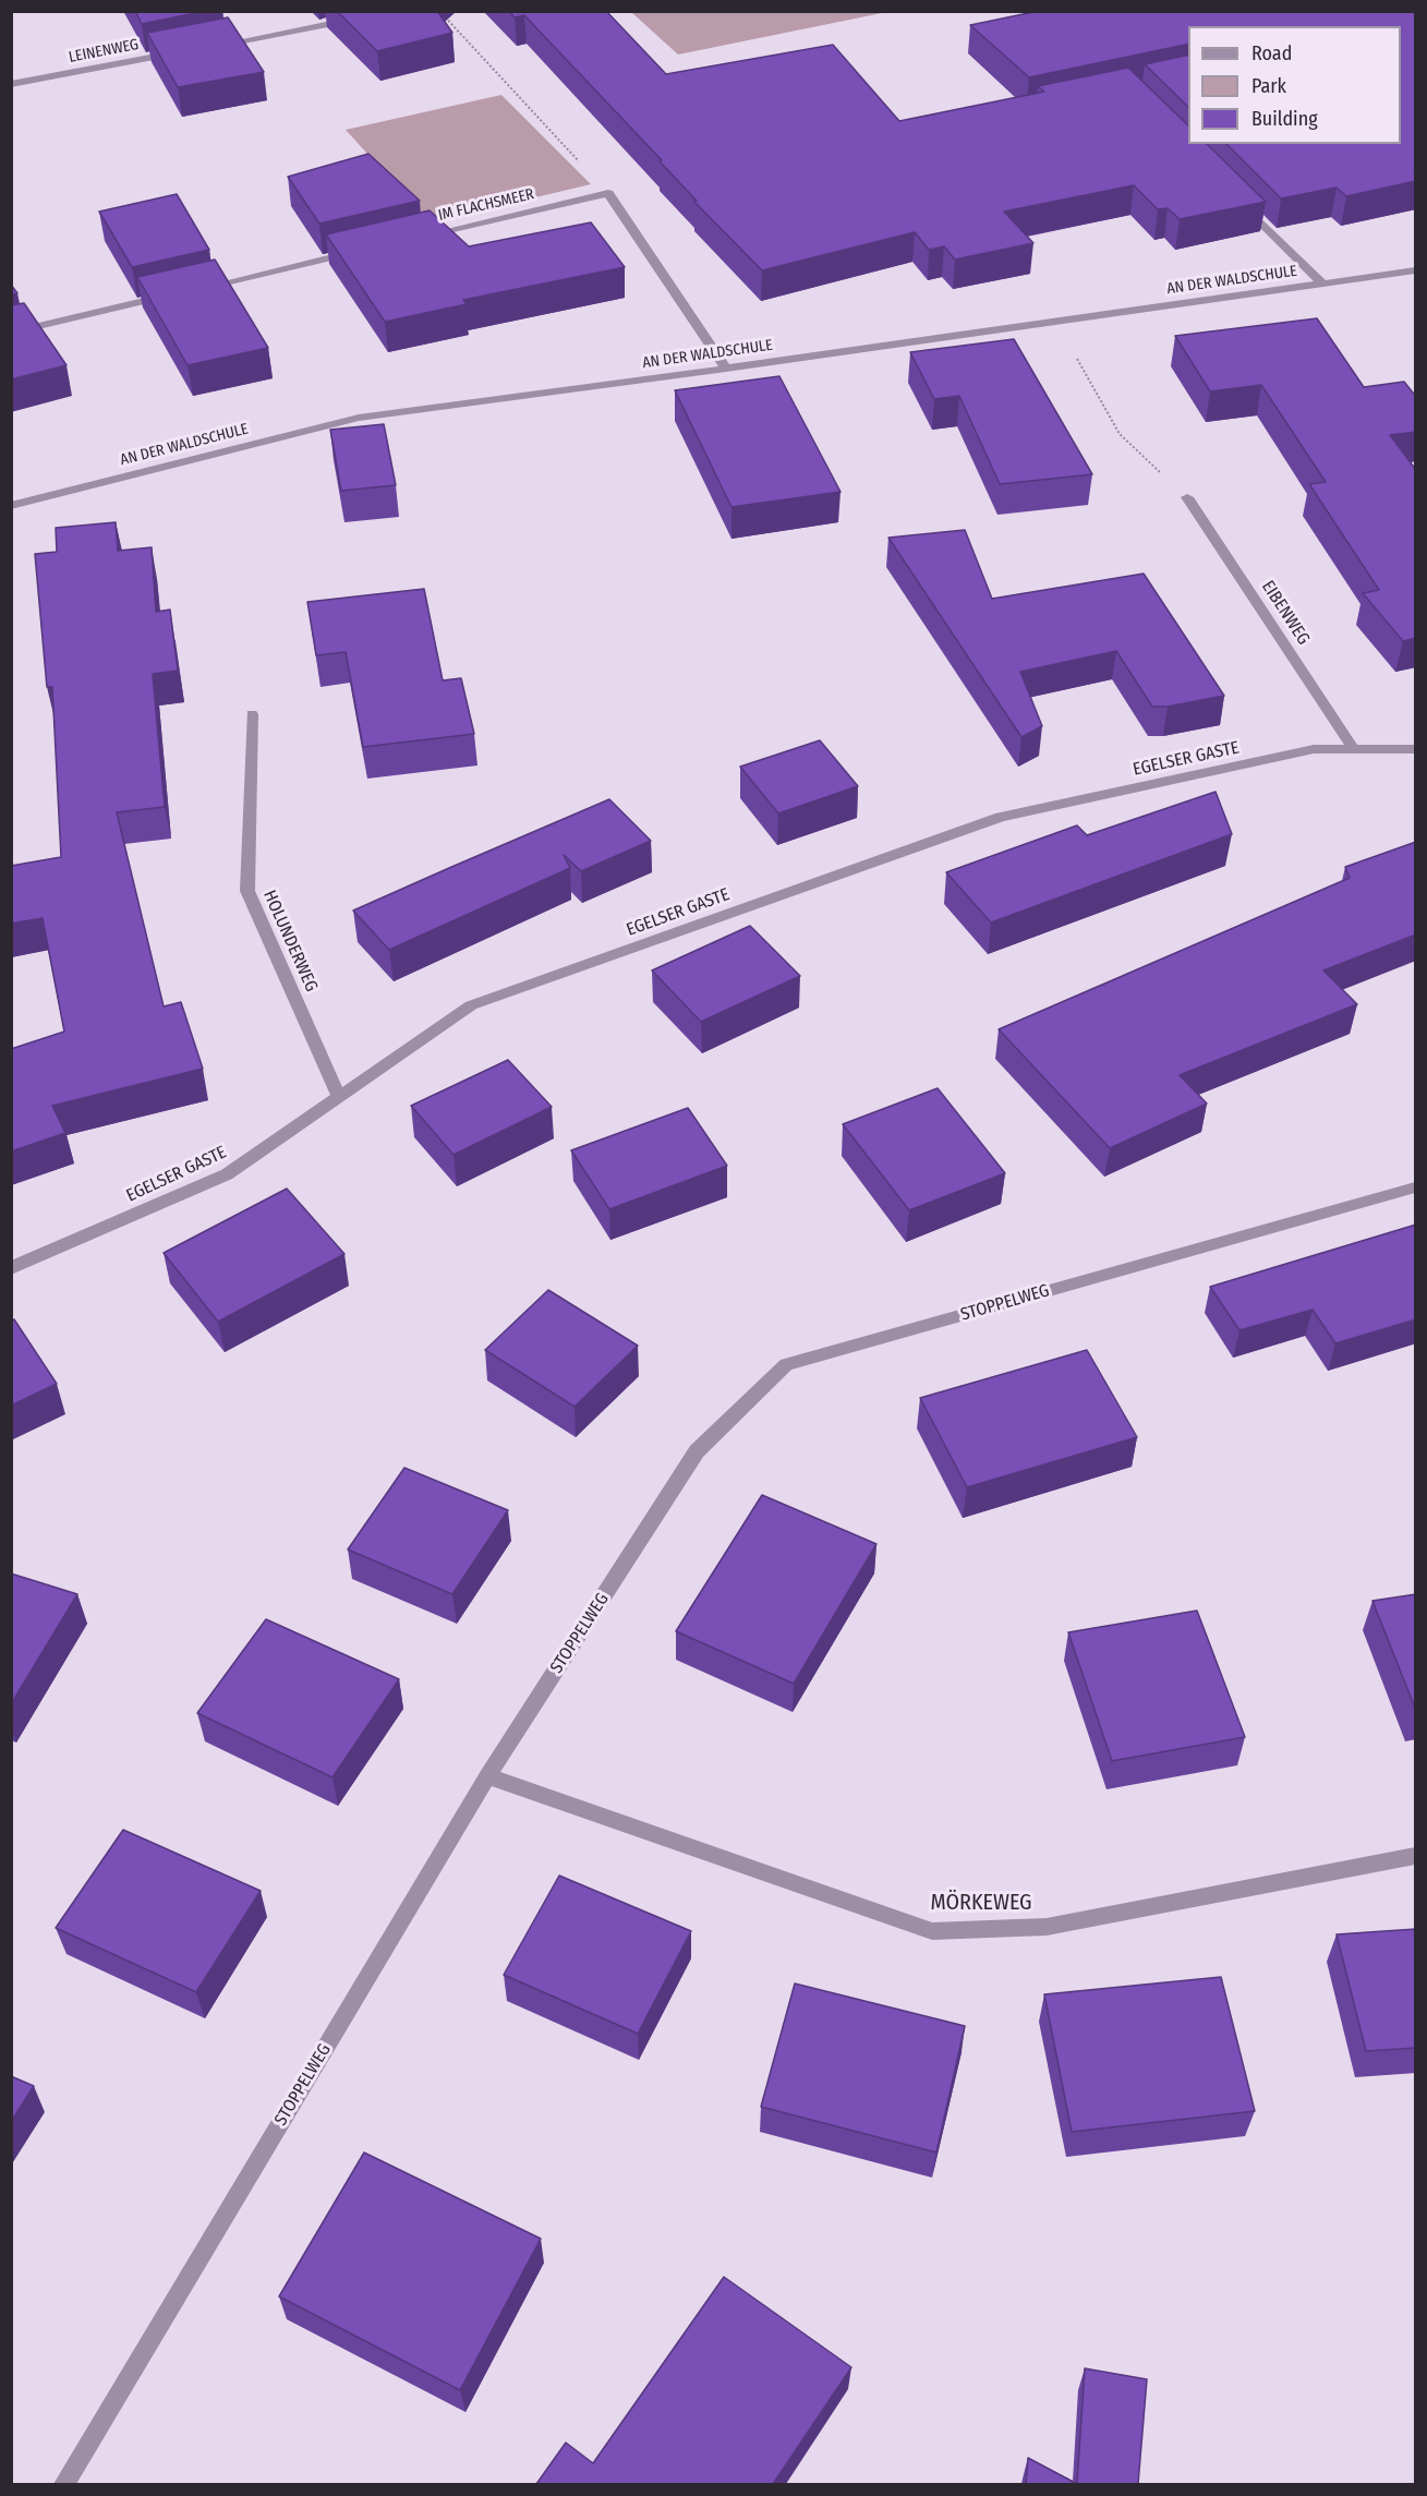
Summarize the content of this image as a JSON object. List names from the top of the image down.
{
  "streets": {
    "street": [
      "LEINENWEG",
      "IM FLACHSMEER",
      "AN DER WALDSCHULE",
      "EIBENWEG",
      "EGELSER GASTE",
      "HOLUNDERWEG",
      "STOPPELWEG",
      "MÖRKEWEG"
    ]
  },
  "crossings": [
    ["EIBENWEG", "EGELSER GASTE"],
    ["EGELSER GASTE", "HOLUNDERWEG"],
    ["STOPPELWEG", "MÖRKEWEG"]
  ],
  "legend": ["Road", "Park", "Building"]
}
